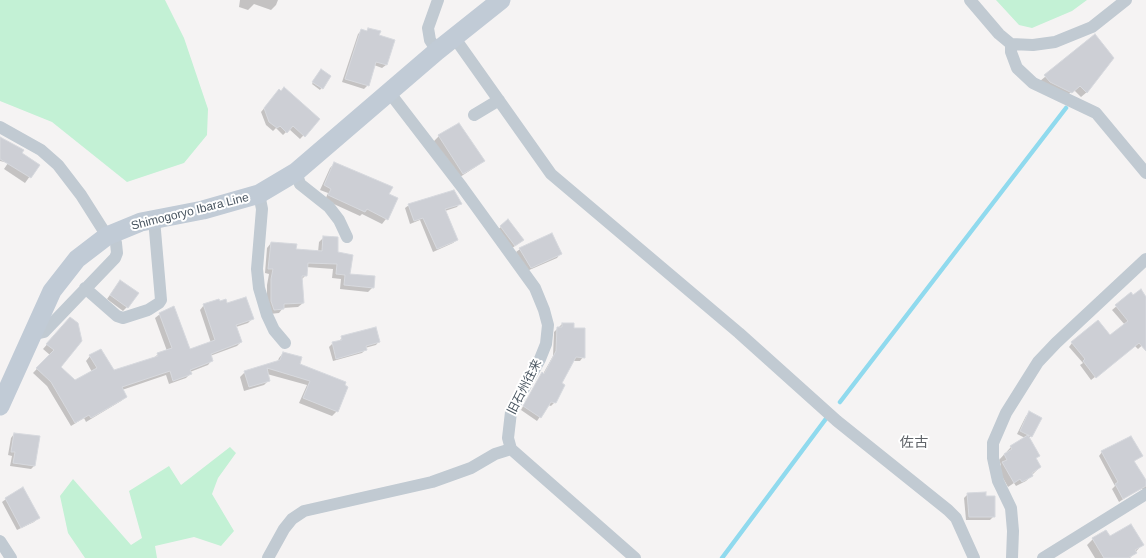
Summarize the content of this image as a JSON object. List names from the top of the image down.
{
  "streets": {
    "main road": ["Shimogoryo Ibara Line"],
    "street": ["旧石州往来"]
  },
  "crossings": [
    ["Shimogoryo Ibara Line", "旧石州往来"]
  ],
  "districts": ["佐古"]
}
